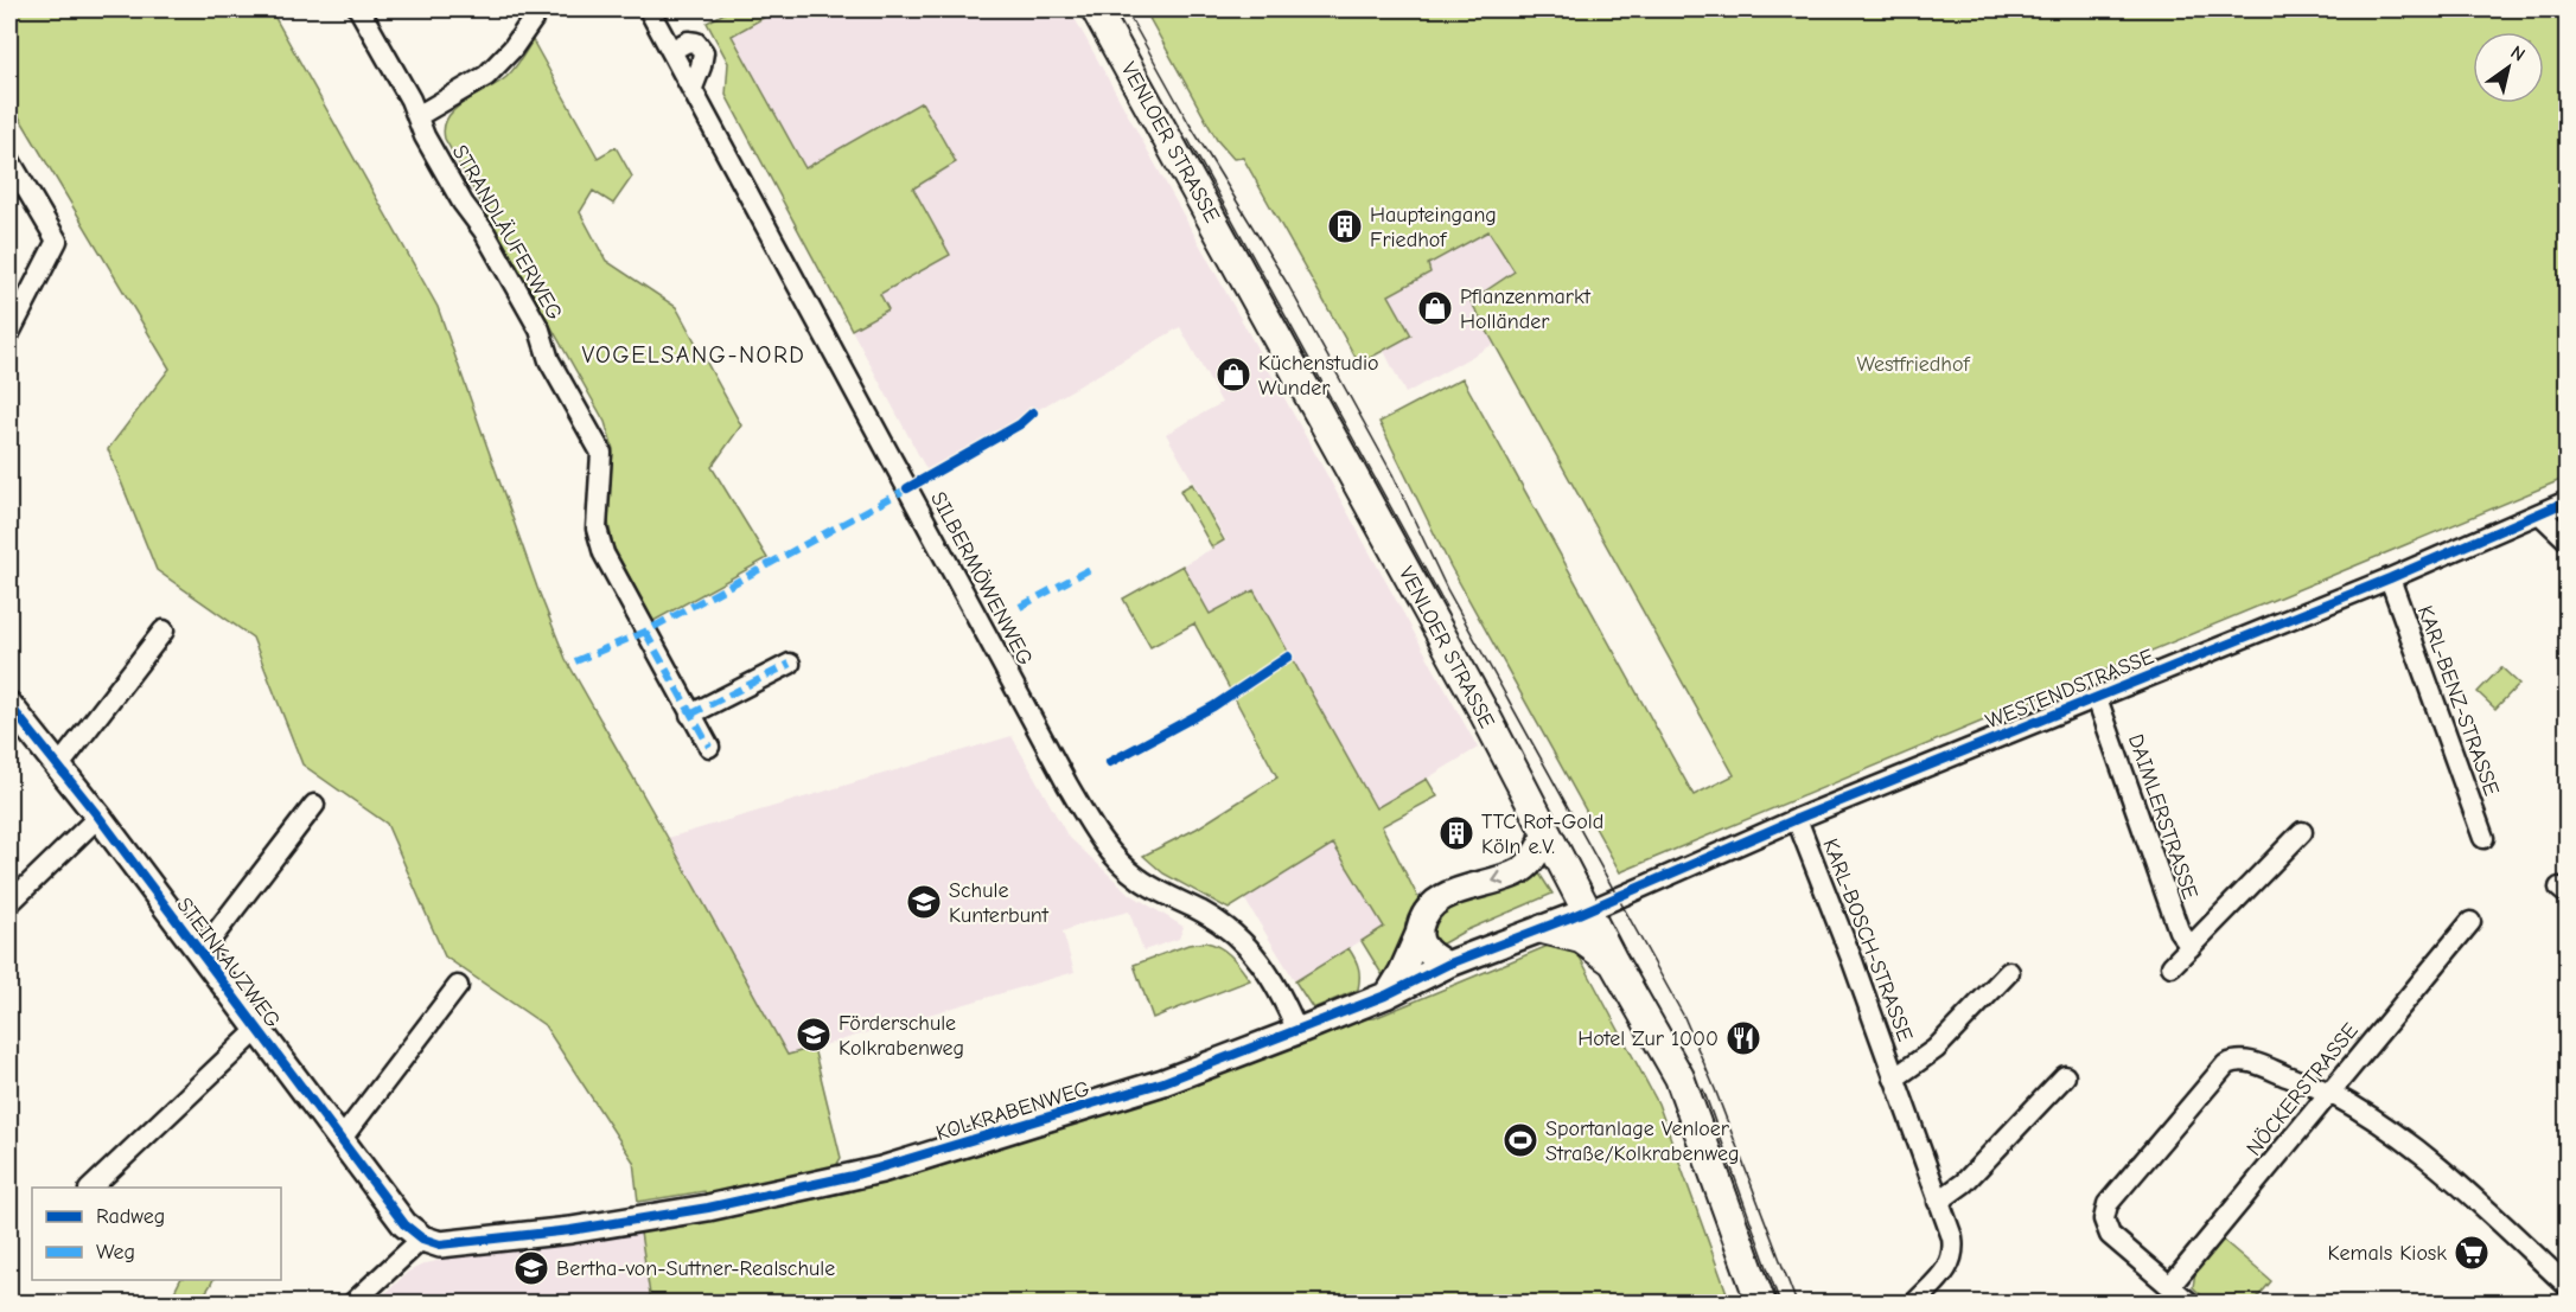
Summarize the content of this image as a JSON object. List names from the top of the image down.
{
  "streets": {
    "main road": ["VENLOER STRASSE"],
    "street": [
      "STRANDLÄUFERWEG",
      "SILBERMÖWENWEG",
      "WESTENDSTRASSE",
      "KARL-BENZ-STRASSE",
      "DAIMLERSTRASSE",
      "KARL-BOSCH-STRASSE",
      "STEINKAUZWEG",
      "NÖCKERSTRASSE",
      "KOLKRABENWEG"
    ]
  },
  "crossings": [
    ["VENLOER STRASSE", "WESTENDSTRASSE"],
    ["VENLOER STRASSE", "KOLKRABENWEG"],
    ["SILBERMÖWENWEG", "KOLKRABENWEG"],
    ["WESTENDSTRASSE", "KARL-BENZ-STRASSE"],
    ["WESTENDSTRASSE", "DAIMLERSTRASSE"],
    ["WESTENDSTRASSE", "KARL-BOSCH-STRASSE"],
    ["WESTENDSTRASSE", "KOLKRABENWEG"],
    ["STEINKAUZWEG", "KOLKRABENWEG"]
  ],
  "districts": ["VOGELSANG-NORD"],
  "parks": ["Westfriedhof"],
  "places": {
    "building": ["Haupteingang Friedhof", "TTC Rot-Gold Köln e.V."],
    "shop": ["Pflanzenmarkt Holländer", "Küchenstudio Wunder"],
    "school or university": ["Schule Kunterbunt", "Förderschule Kolkrabenweg", "Bertha-von-Suttner-Realschule"],
    "restaurant": ["Hotel Zur 1000"],
    "sports": ["Sportanlage Venloer Straße/Kolkrabenweg"],
    "supermarket": ["Kemals Kiosk"]
  },
  "legend": ["Radweg", "Weg"],
  "north": "top right"
}
